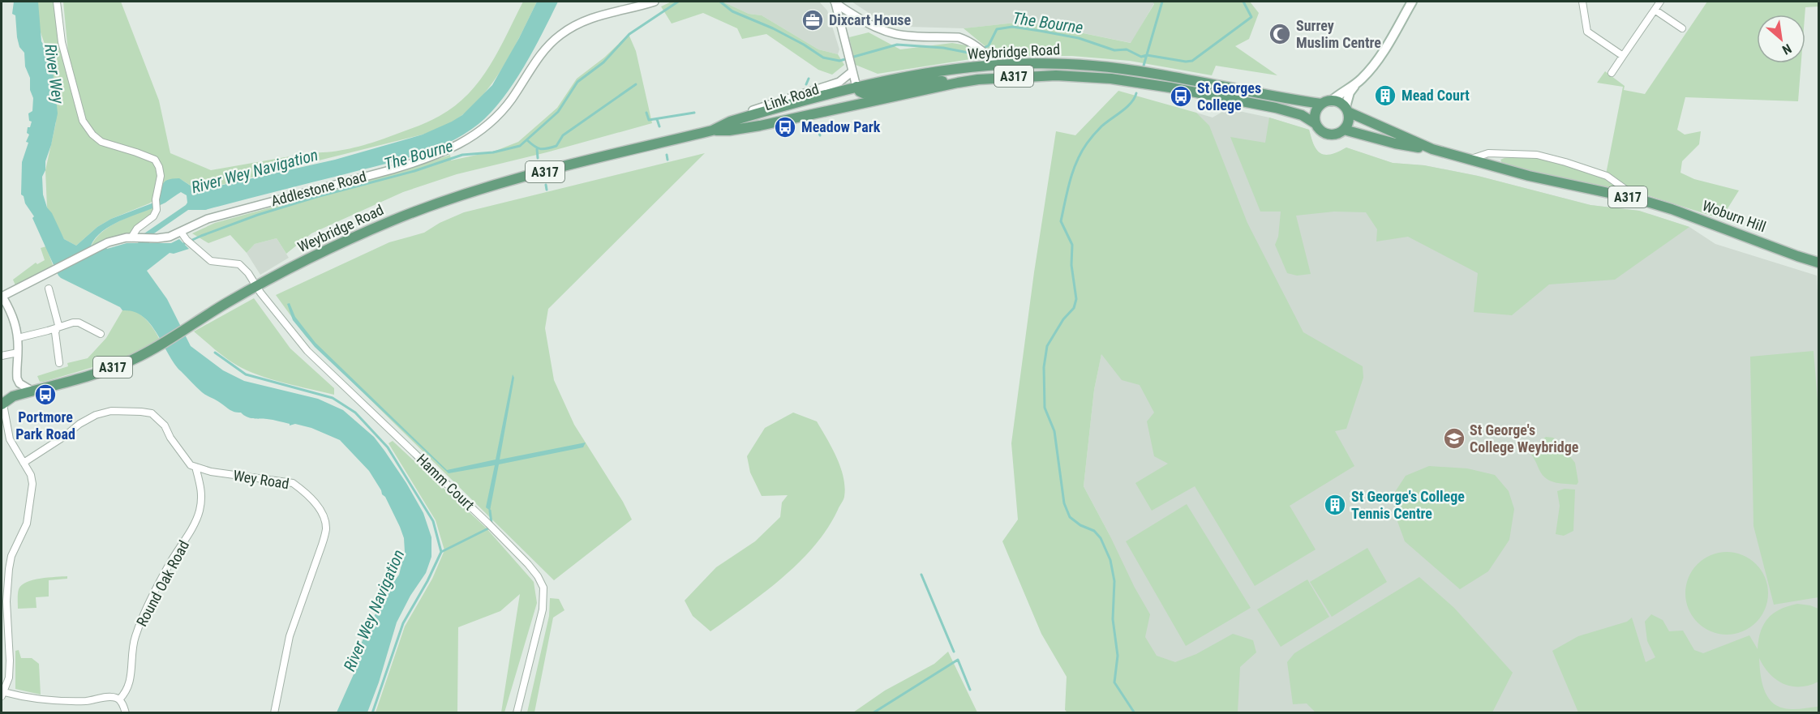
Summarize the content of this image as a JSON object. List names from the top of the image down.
{
  "streets": {
    "main road": ["Weybridge Road", "A317", "Woburn Hill"],
    "street": [
      "Link Road",
      "Addlestone Road",
      "Wey Road",
      "Hamm Court",
      "Round Oak Road"
    ]
  },
  "crossings": [
    ["Weybridge Road", "Link Road"],
    ["Weybridge Road", "Woburn Hill"],
    ["Weybridge Road", "Hamm Court"],
    ["Addlestone Road", "Hamm Court"],
    ["Wey Road", "Round Oak Road"]
  ],
  "water": ["The Bourne", "River Wey", "River Wey Navigation"],
  "places": {
    "office": ["Dixcart House"],
    "mosque": ["Surrey Muslim Centre"],
    "building": ["Mead Court", "St George's College Tennis Centre"],
    "bus stop": ["St Georges College", "Meadow Park", "Portmore Park Road"],
    "school or university": ["St George's College Weybridge"]
  },
  "north": "bottom right"
}
